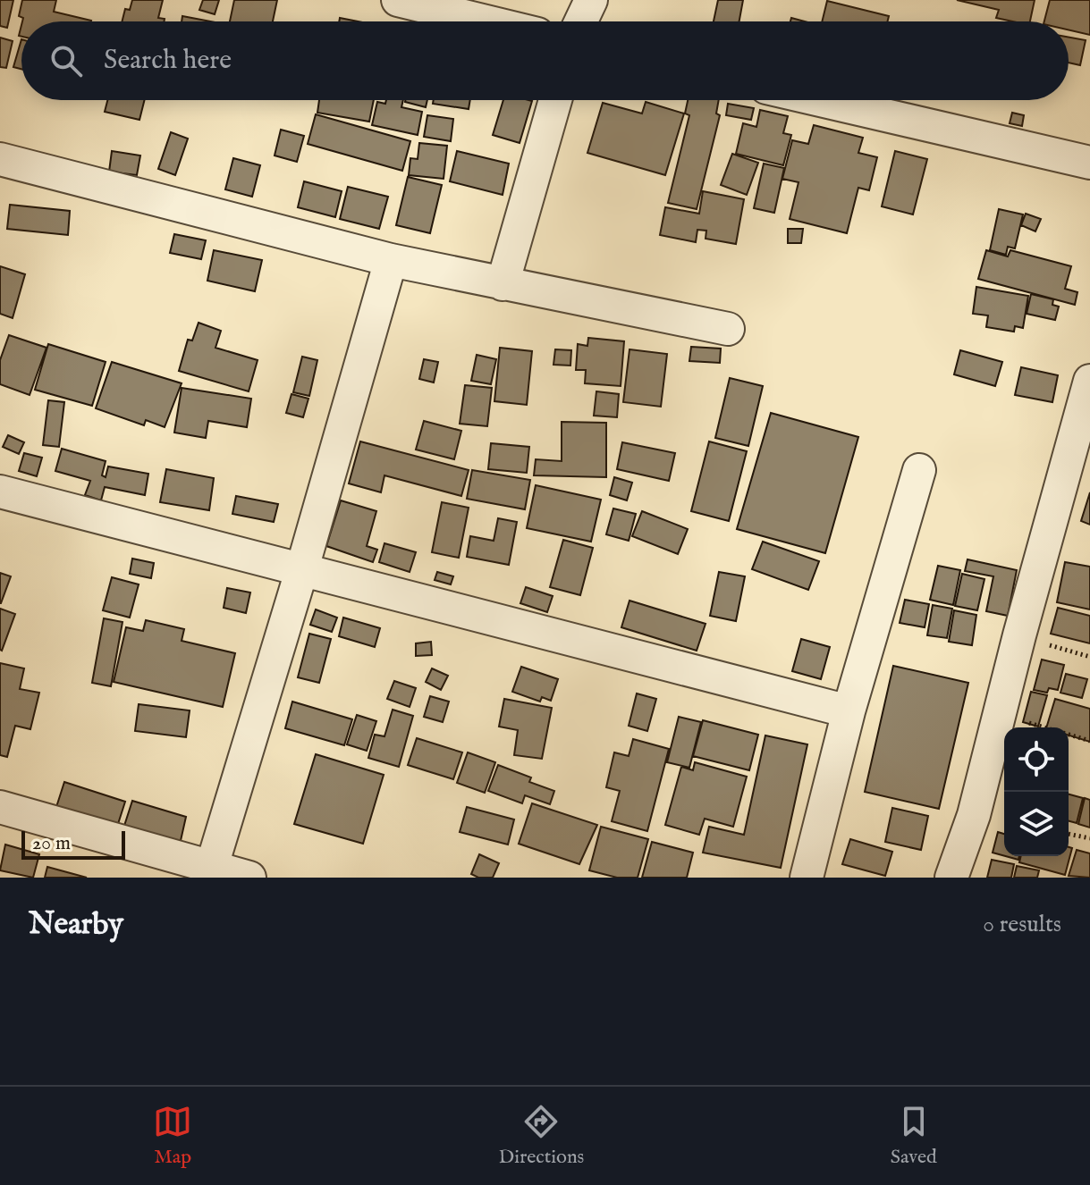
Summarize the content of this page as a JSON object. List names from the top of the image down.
{
  "scale_bar": "20 m",
  "page": {
    "search": "Search here",
    "scale": "20 m",
    "heading": ["Nearby", "0 results"],
    "nav": ["Map", "Directions", "Saved"]
  }
}
